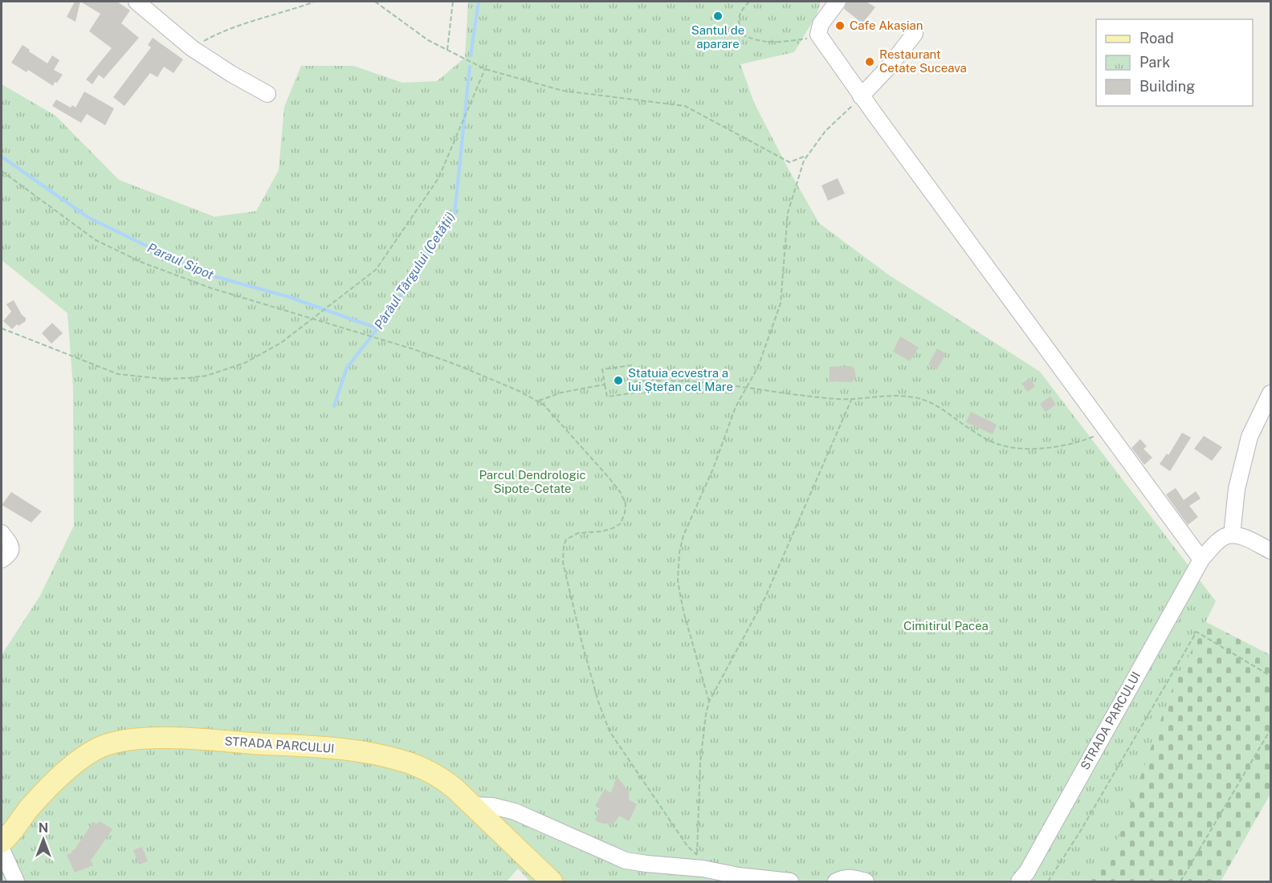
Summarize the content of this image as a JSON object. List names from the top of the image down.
{
  "streets": {
    "main road": ["STRADA PARCULUI"]
  },
  "water": ["Paraul Sipot", "Pârâul Târgului (Cetății)"],
  "parks": ["Parcul Dendrologic Sipote-Cetate", "Cimitirul Pacea"],
  "places": [
    "Santul de aparare",
    "Cafe Akașian",
    "Restaurant Cetate Suceava",
    "Statuia ecvestra a lui Ștefan cel Mare"
  ],
  "legend": ["Road", "Park", "Building"],
  "north": "top"
}
